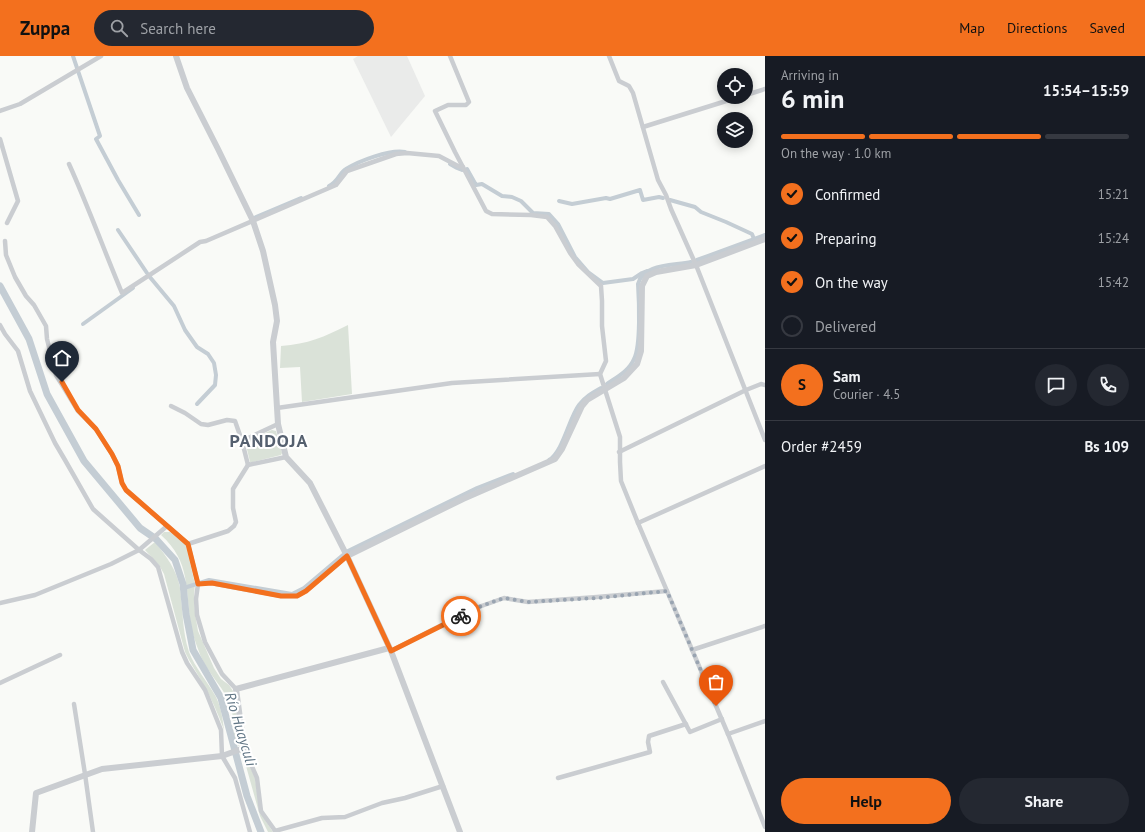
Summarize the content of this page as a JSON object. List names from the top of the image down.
{
  "districts": ["PANDOJA"],
  "water": ["Río Huayculi"],
  "page": {
    "header": "Zuppa",
    "search": "Search here",
    "nav": ["Map", "Directions", "Saved"],
    "heading": ["6 min", "Arriving in", "15:54–15:59"],
    "panel": [
      "Sam",
      "Courier · 4.5",
      "Order #2459",
      "Bs 109"
    ],
    "bar": "On the way · 1.0 km",
    "list": [
      ["Confirmed", "15:21"],
      ["Preparing", "15:24"],
      ["On the way", "15:42"],
      "Delivered"
    ],
    "round": "S",
    "buttons": ["Help", "Share"]
  }
}
